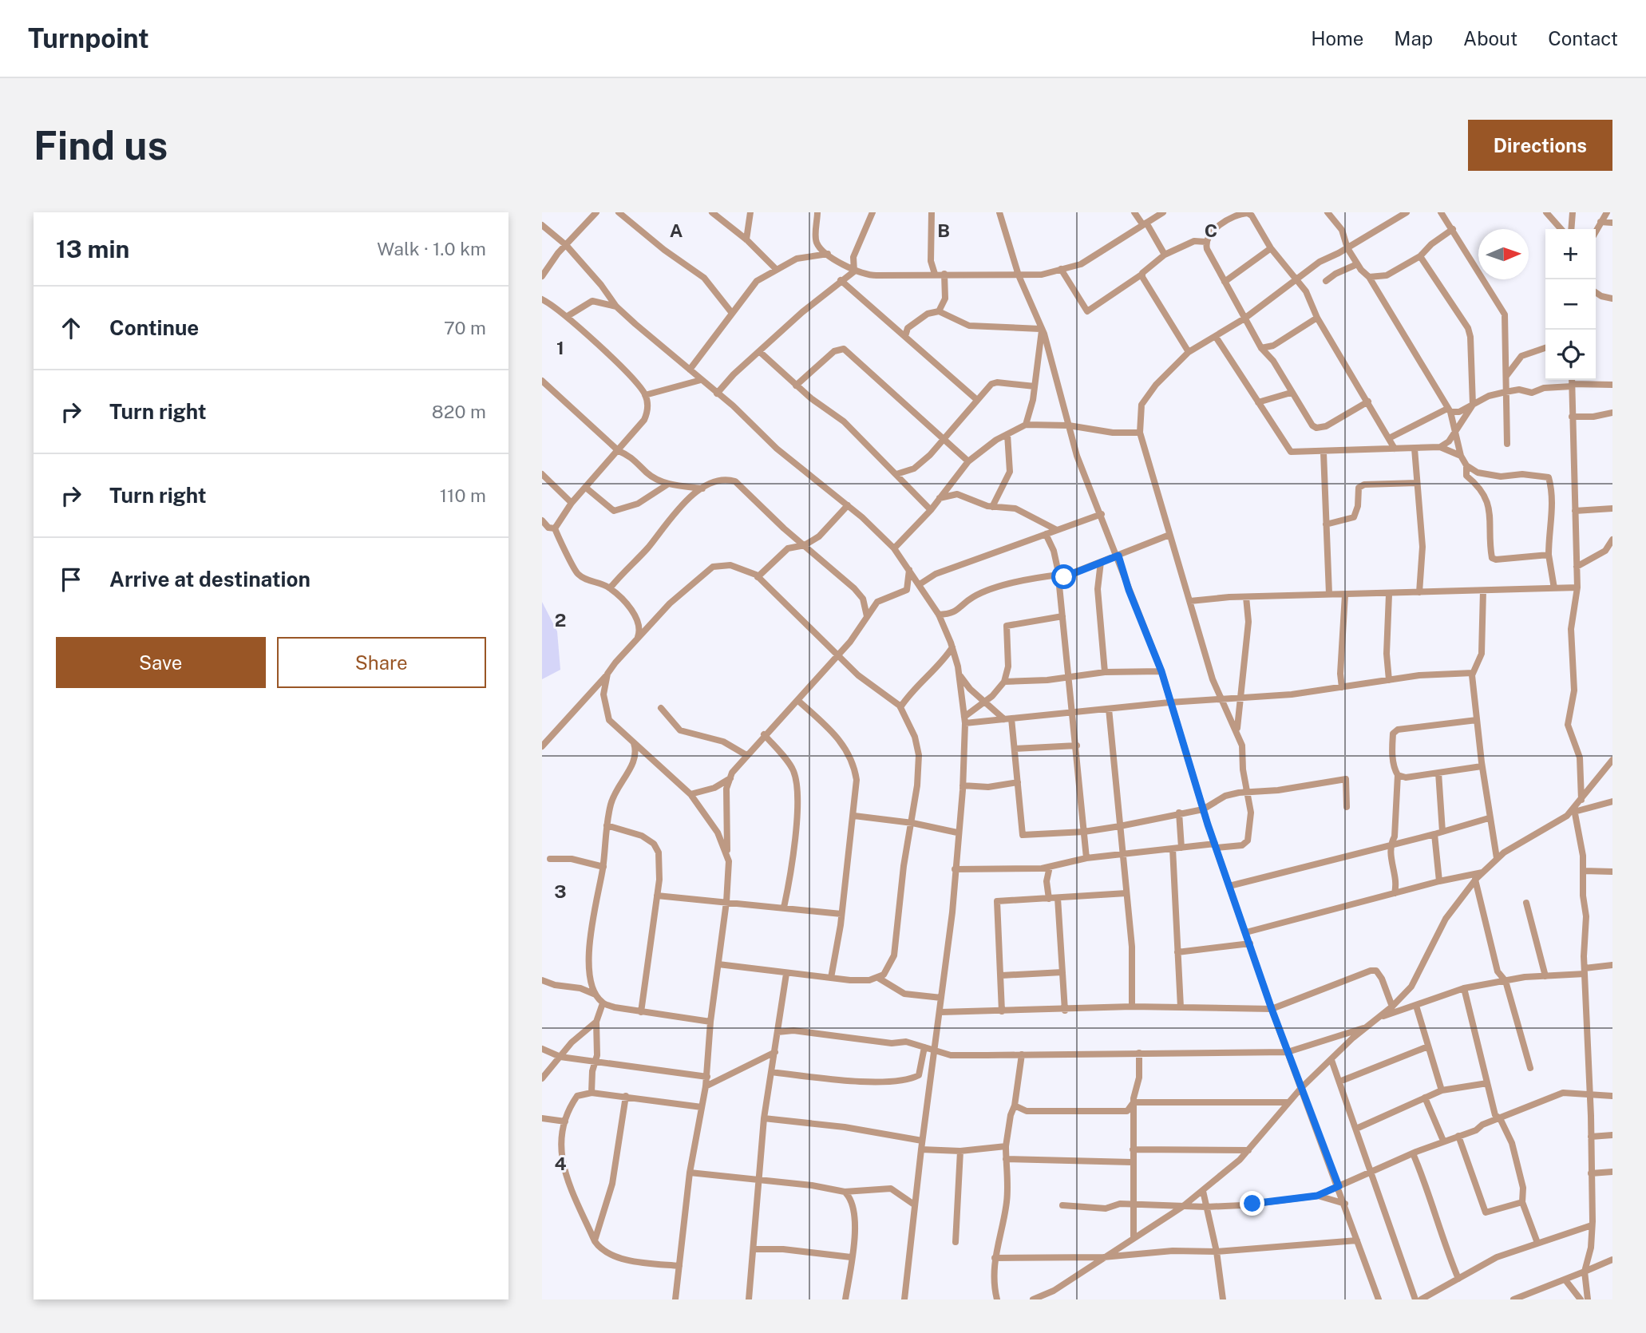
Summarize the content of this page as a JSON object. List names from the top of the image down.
{
  "north": "right",
  "page": {
    "header": "Turnpoint",
    "nav": [
      "Home",
      "Map",
      "About",
      "Contact"
    ],
    "buttons": [
      "Directions",
      ["Save", "Share"]
    ],
    "title": "Find us",
    "heading": ["13 min", "Walk · 1.0 km"],
    "map_buttons": ["+", "−"],
    "list": [
      ["Continue", "70 m"],
      ["Turn right", "820 m"],
      ["Turn right", "110 m"],
      "Arrive at destination"
    ]
  },
  "grid": {
    "columns": ["A", "B", "C"],
    "rows": [
      "1",
      "2",
      "3",
      "4"
    ]
  }
}
